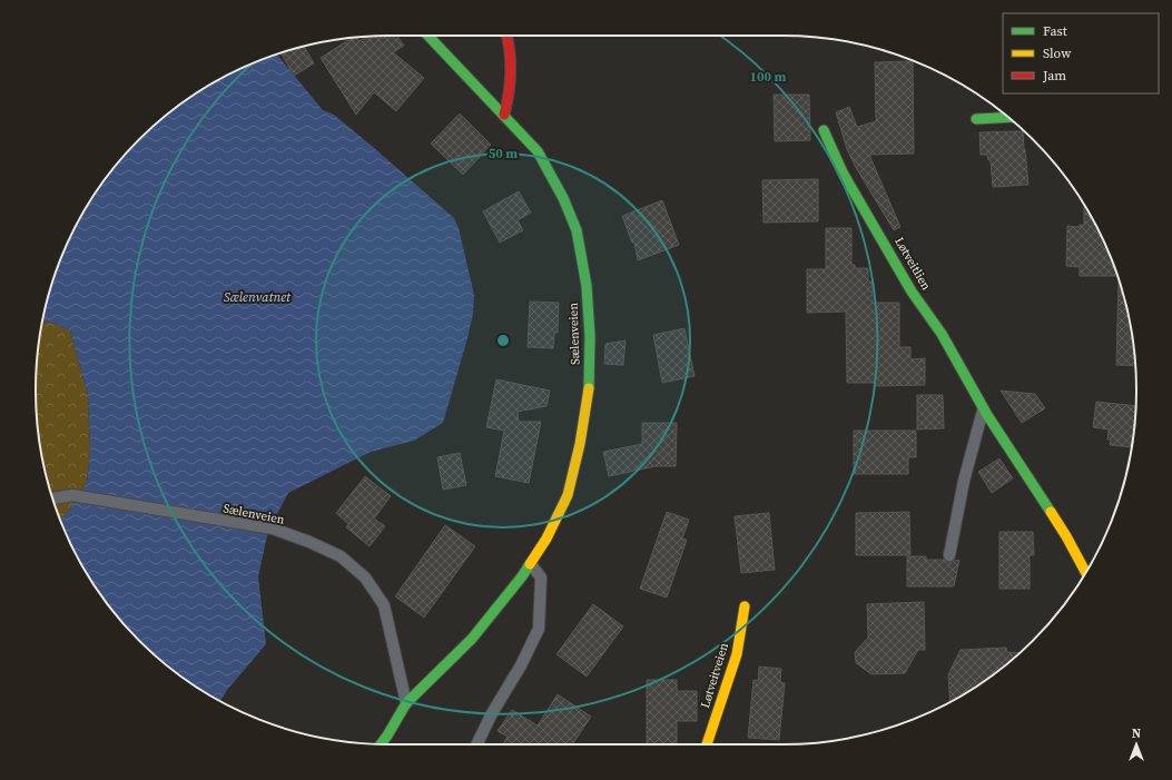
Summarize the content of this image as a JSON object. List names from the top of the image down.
{
  "streets": {
    "street": ["Løtveitlien", "Sælenveien", "Løtveitveien"]
  },
  "water": ["Sælenvatnet"],
  "legend": ["Fast", "Slow", "Jam"],
  "north": "top",
  "rings": ["100 m", "50 m"]
}
